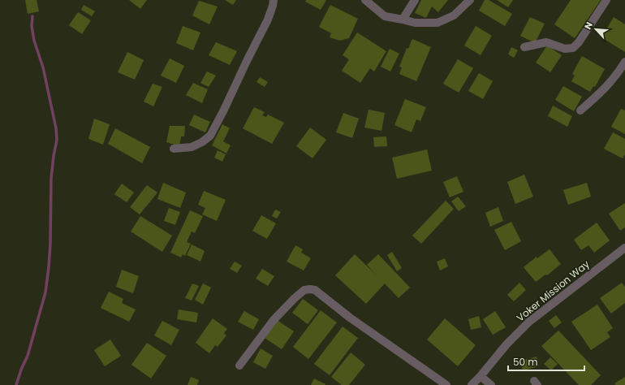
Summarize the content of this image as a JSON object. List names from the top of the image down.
{
  "streets": {
    "street": ["Voker Mission Way"]
  },
  "scale_bar": "50 m",
  "north": "top left"
}
